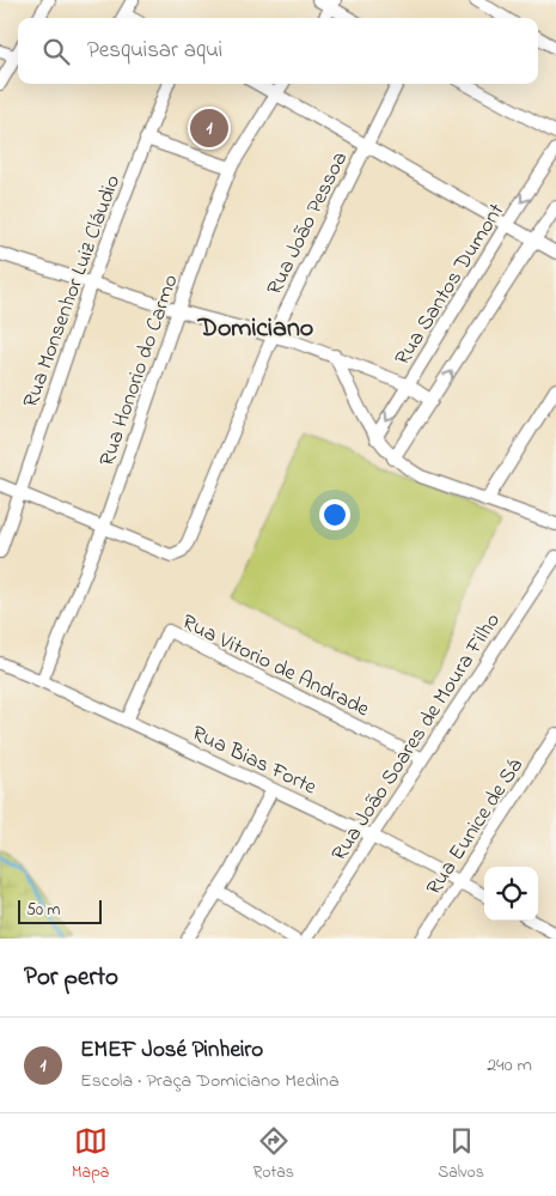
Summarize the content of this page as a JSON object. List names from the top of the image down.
{
  "streets": {
    "street": [
      "Rua João Pessoa",
      "Rua Santos Dumont",
      "Rua Monsenhor Luiz Cláudio",
      "Rua Honorio do Carmo",
      "Rua Vitorio de Andrade",
      "Rua João Soares de Moura Filho",
      "Rua Bias Forte",
      "Rua Eunice de Sá"
    ]
  },
  "crossings": [
    ["Rua João Pessoa", "Rua Honorio do Carmo"],
    ["Rua Honorio do Carmo", "Rua Bias Forte"],
    ["Rua Vitorio de Andrade", "Rua João Soares de Moura Filho"],
    ["Rua Vitorio de Andrade", "Rua Bias Forte"],
    ["Rua João Soares de Moura Filho", "Rua Bias Forte"],
    ["Rua Bias Forte", "Rua Eunice de Sá"]
  ],
  "districts": ["Domiciano"],
  "scale_bar": "50 m",
  "page": {
    "search": "Pesquisar aqui",
    "pins": "1",
    "scale": "50 m",
    "heading": "Por perto",
    "list": [
      {
        "mark": "1",
        "name": "EMEF José Pinheiro",
        "note": "Escola · Praça Domiciano Medina",
        "value": "240 m"
      }
    ],
    "nav": ["Mapa", "Rotas", "Salvos"]
  }
}
